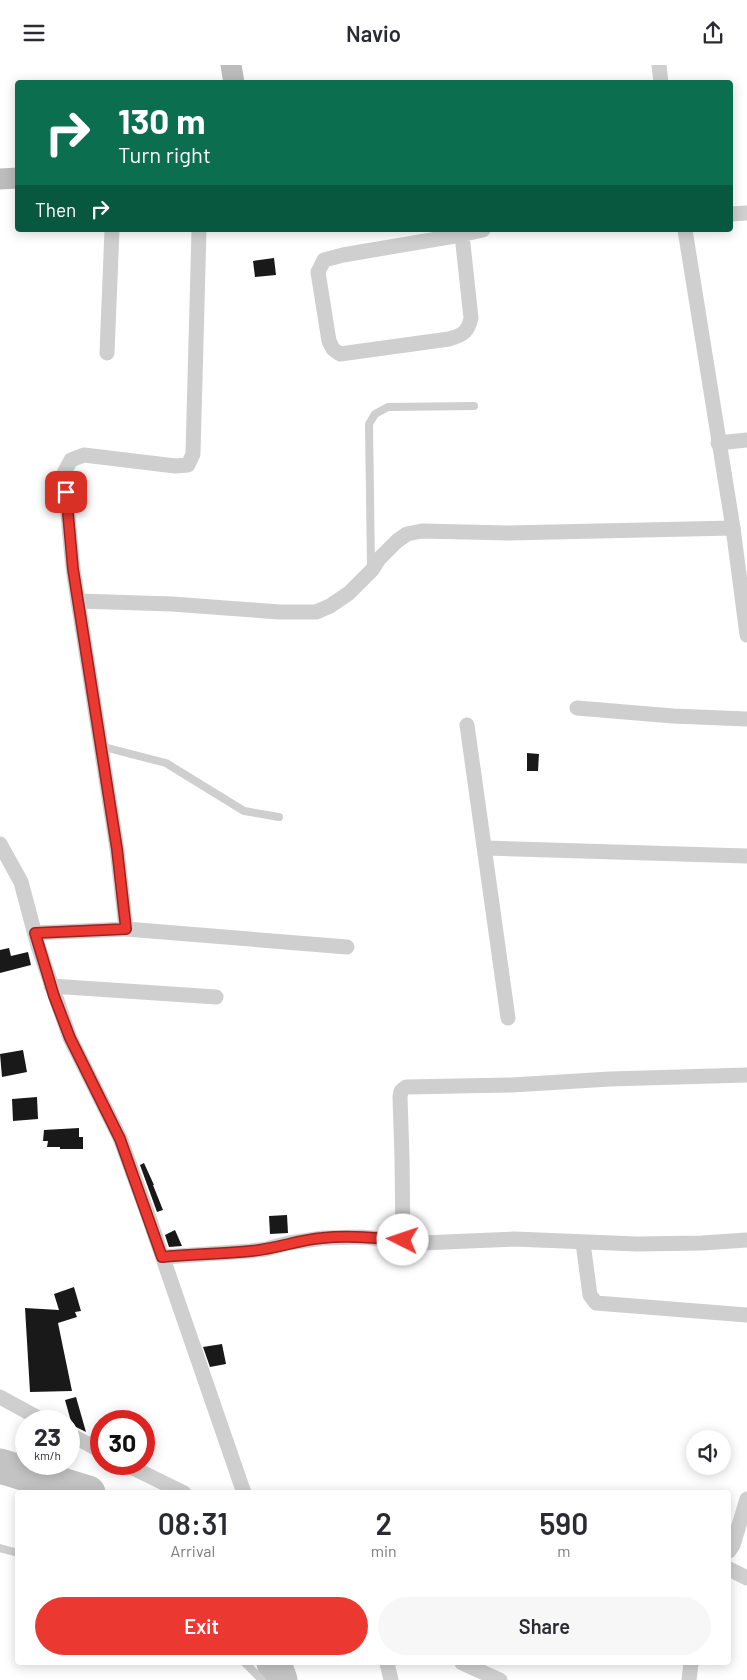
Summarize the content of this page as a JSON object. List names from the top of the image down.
{
  "page": {
    "header": "Navio",
    "turn": ["130 m", "Turn right"],
    "then": "Then",
    "speed": "23 km/h",
    "limit": "30",
    "eta": [
      "08:31",
      "Arrival",
      "2",
      "min",
      "590",
      "m"
    ],
    "buttons": ["Exit", "Share"]
  }
}
